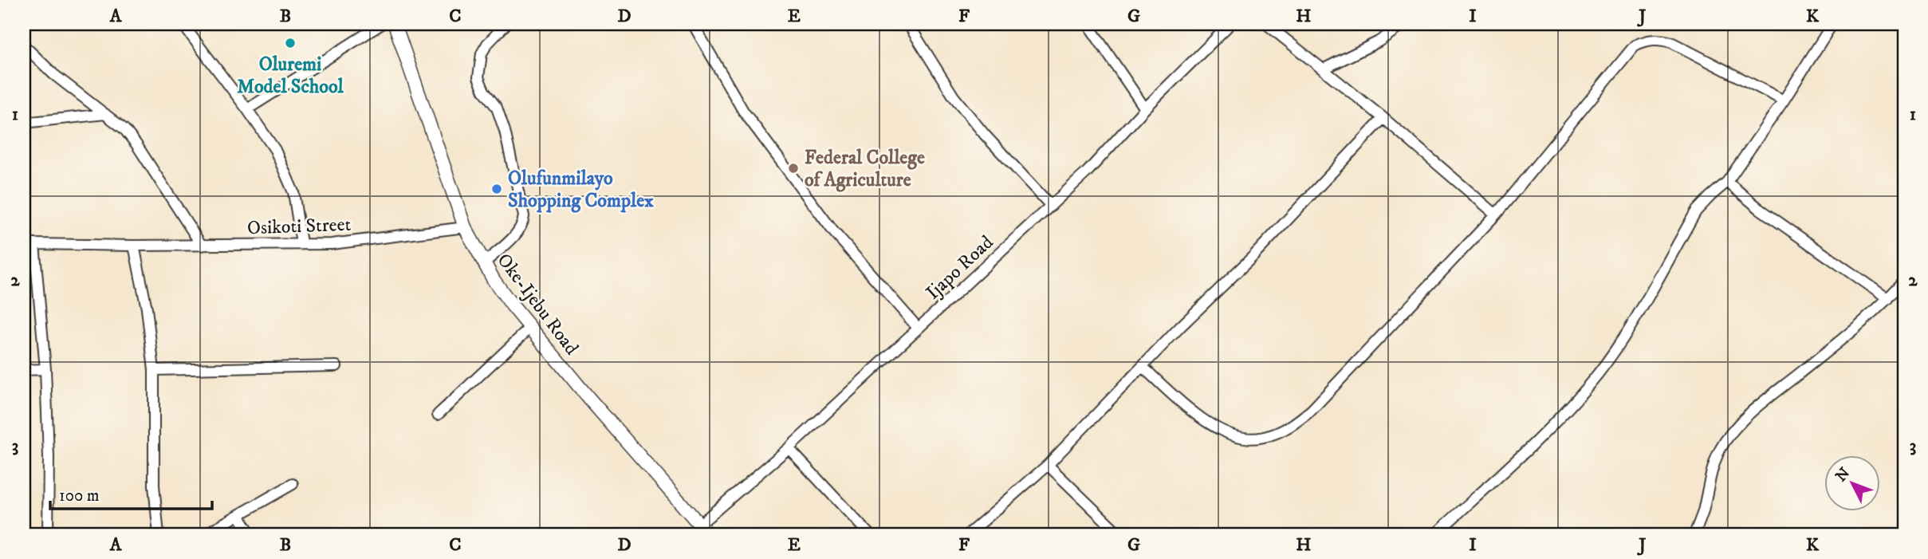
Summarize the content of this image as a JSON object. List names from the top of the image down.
{
  "streets": {
    "main road": ["Oke-Ijebu Road"],
    "street": ["Osikoti Street", "Ijapo Road"]
  },
  "crossings": [
    ["Osikoti Street", "Oke-Ijebu Road"],
    ["Ijapo Road", "Oke-Ijebu Road"]
  ],
  "places": ["Oluremi Model School", "Federal College of Agriculture", "Olufunmilayo Shopping Complex"],
  "scale_bar": "100 m",
  "north": "top left",
  "grid": {
    "columns": [
      "A",
      "B",
      "C",
      "D",
      "E",
      "F",
      "G",
      "H",
      "I",
      "J",
      "K"
    ],
    "rows": ["1", "2", "3"]
  }
}
